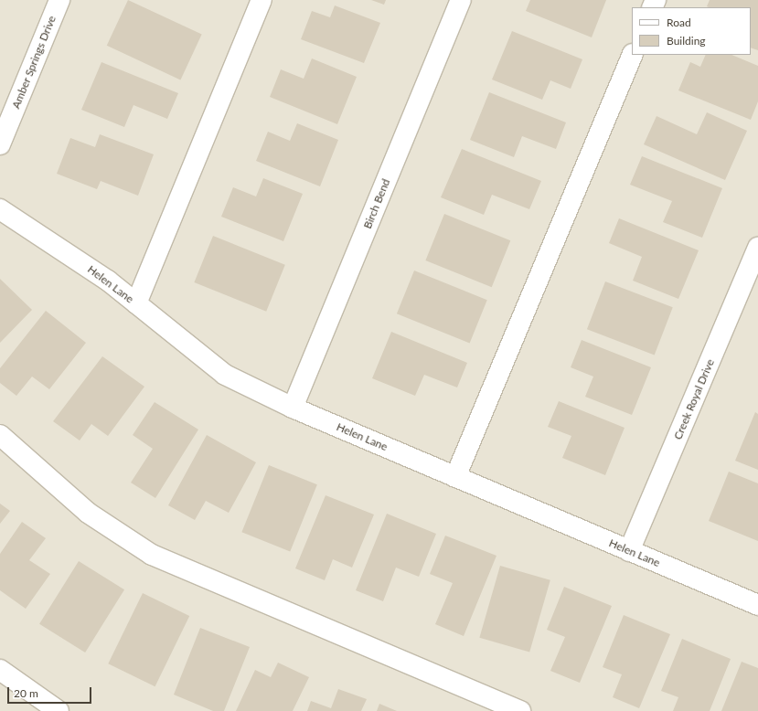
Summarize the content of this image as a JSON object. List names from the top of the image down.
{
  "streets": {
    "street": [
      "Amber Springs Drive",
      "Birch Bend",
      "Helen Lane",
      "Creek Royal Drive"
    ]
  },
  "crossings": [
    ["Birch Bend", "Helen Lane"],
    ["Helen Lane", "Creek Royal Drive"]
  ],
  "legend": ["Road", "Building"],
  "scale_bar": "20 m"
}
